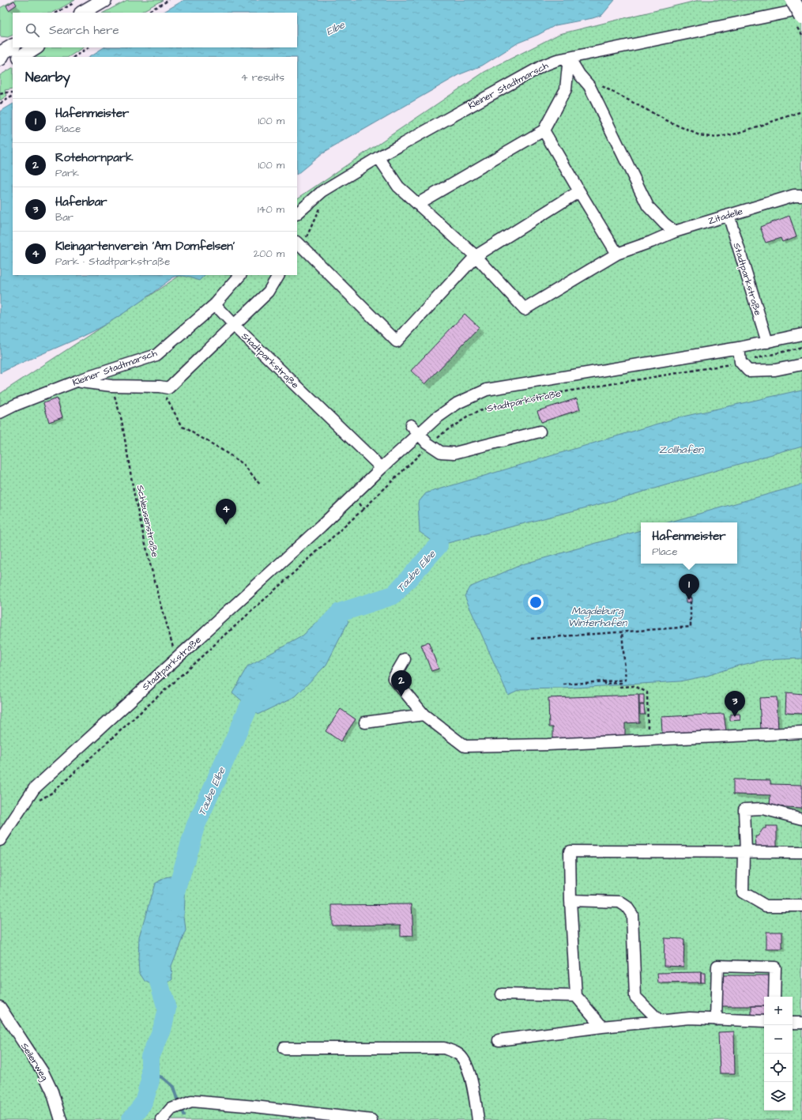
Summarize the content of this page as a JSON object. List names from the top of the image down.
{
  "streets": {
    "street": [
      "Kleiner Stadtmarsch",
      "Zitadelle",
      "Stadtparkstraße",
      "Seilerweg"
    ],
    "path": ["Schleusenstraße"]
  },
  "crossings": [
    ["Kleiner Stadtmarsch", "Stadtparkstraße"],
    ["Zitadelle", "Stadtparkstraße"],
    ["Stadtparkstraße", "Schleusenstraße"]
  ],
  "water": [
    "Elbe",
    "Zollhafen",
    "Taube Elbe",
    "Magdeburg Winterhafen"
  ],
  "page": {
    "search": "Search here",
    "heading": ["Nearby", "4 results"],
    "list": [
      {
        "mark": "1",
        "name": "Hafenmeister",
        "note": "Place",
        "value": "100 m"
      },
      {
        "mark": "2",
        "name": "Rotehornpark",
        "note": "Park",
        "value": "100 m"
      },
      {
        "mark": "3",
        "name": "Hafenbar",
        "note": "Bar",
        "value": "140 m"
      },
      {
        "mark": "4",
        "name": "Kleingartenverein 'Am Domfelsen'",
        "note": "Park · Stadtparkstraße",
        "value": "200 m"
      }
    ],
    "pins": [
      "4",
      "1",
      "2",
      "3"
    ],
    "popup": ["Hafenmeister", "Place"],
    "map_buttons": ["+", "−"]
  }
}
